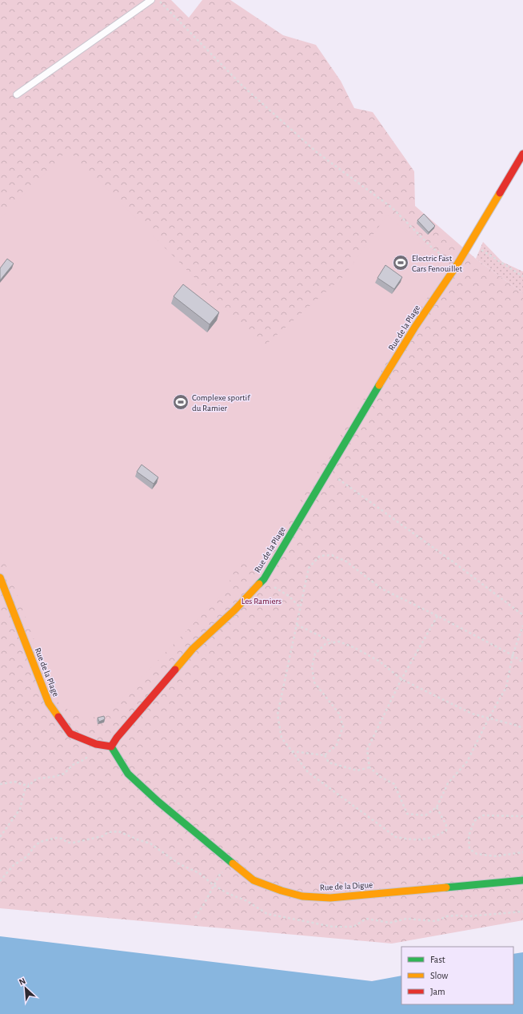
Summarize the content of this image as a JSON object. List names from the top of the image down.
{
  "streets": {
    "street": ["Rue de la Plage", "Rue de la Digue"]
  },
  "crossings": [
    ["Rue de la Plage", "Rue de la Digue"]
  ],
  "parks": ["Les Ramiers"],
  "places": {
    "sports": ["Electric Fast Cars Fenouillet", "Complexe sportif du Ramier"]
  },
  "legend": ["Fast", "Slow", "Jam"],
  "north": "top left"
}
